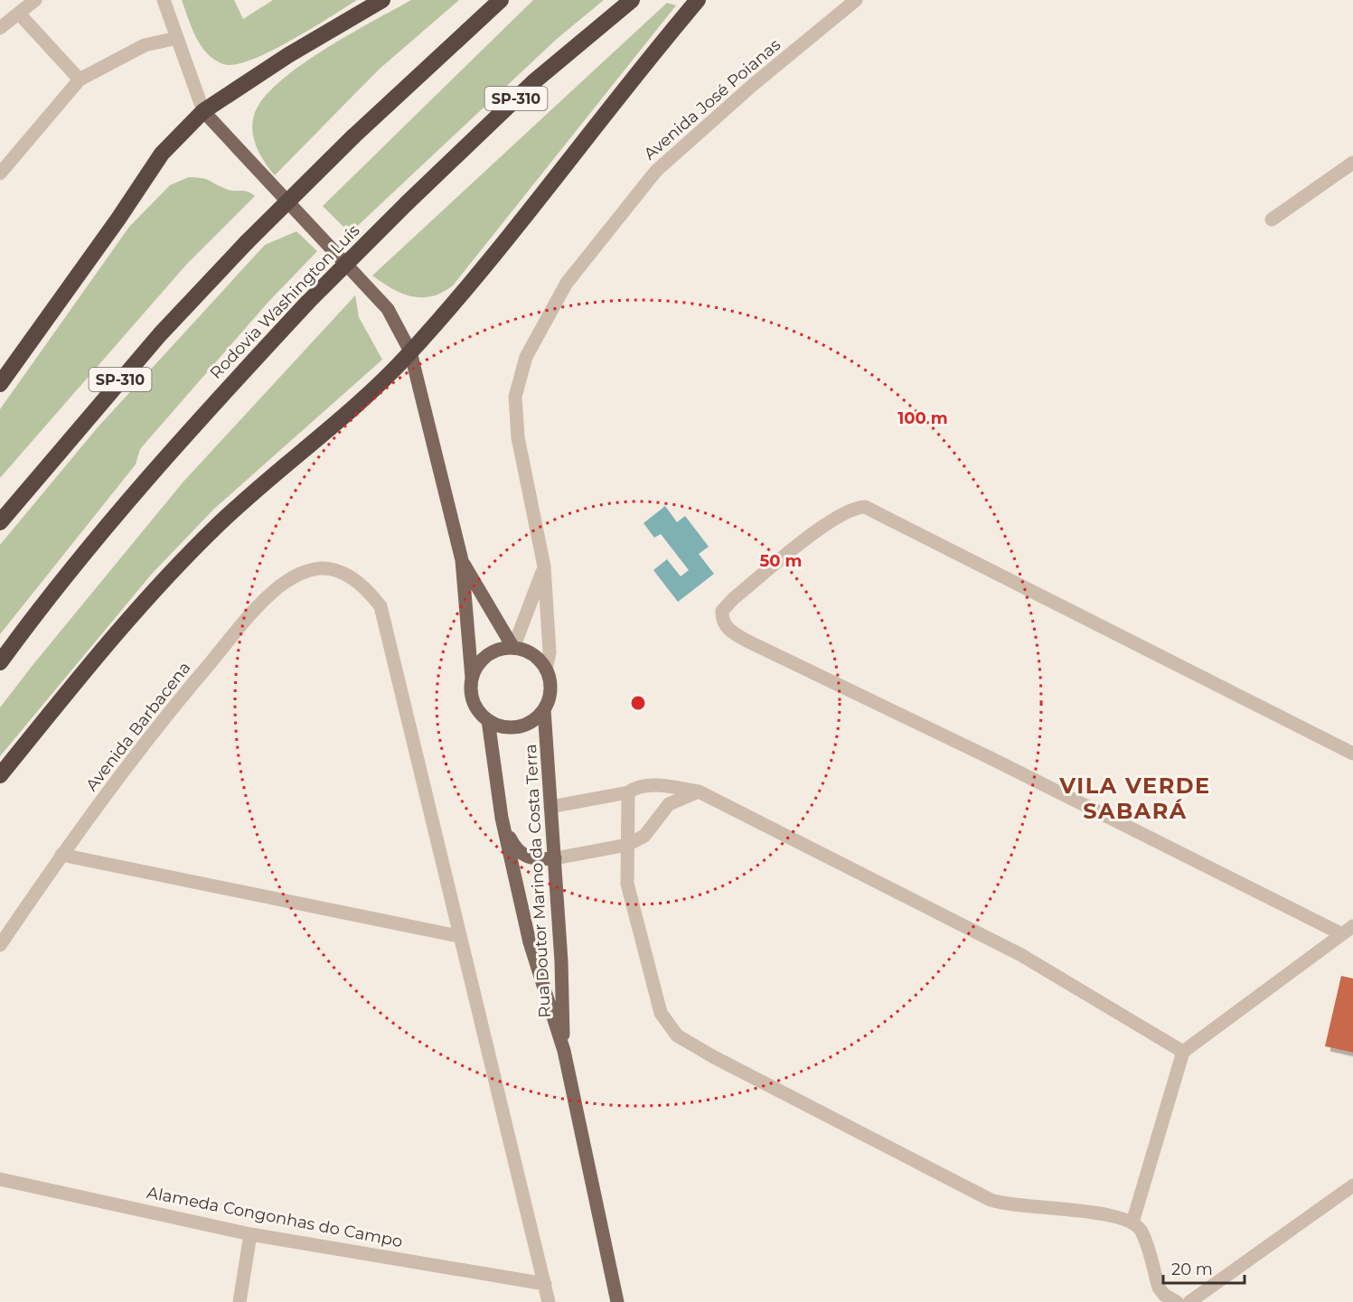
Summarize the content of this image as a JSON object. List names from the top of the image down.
{
  "streets": {
    "highway": ["SP-310", "Rodovia Washington Luís"],
    "main road": ["Rua Doutor Marino da Costa Terra"],
    "street": ["Avenida José Poianas", "Avenida Barbacena", "Alameda Congonhas do Campo"]
  },
  "crossings": [
    ["Avenida José Poianas", "Rua Doutor Marino da Costa Terra"]
  ],
  "districts": ["VILA VERDE SABARÁ"],
  "scale_bar": "20 m",
  "rings": ["100 m", "50 m"]
}
